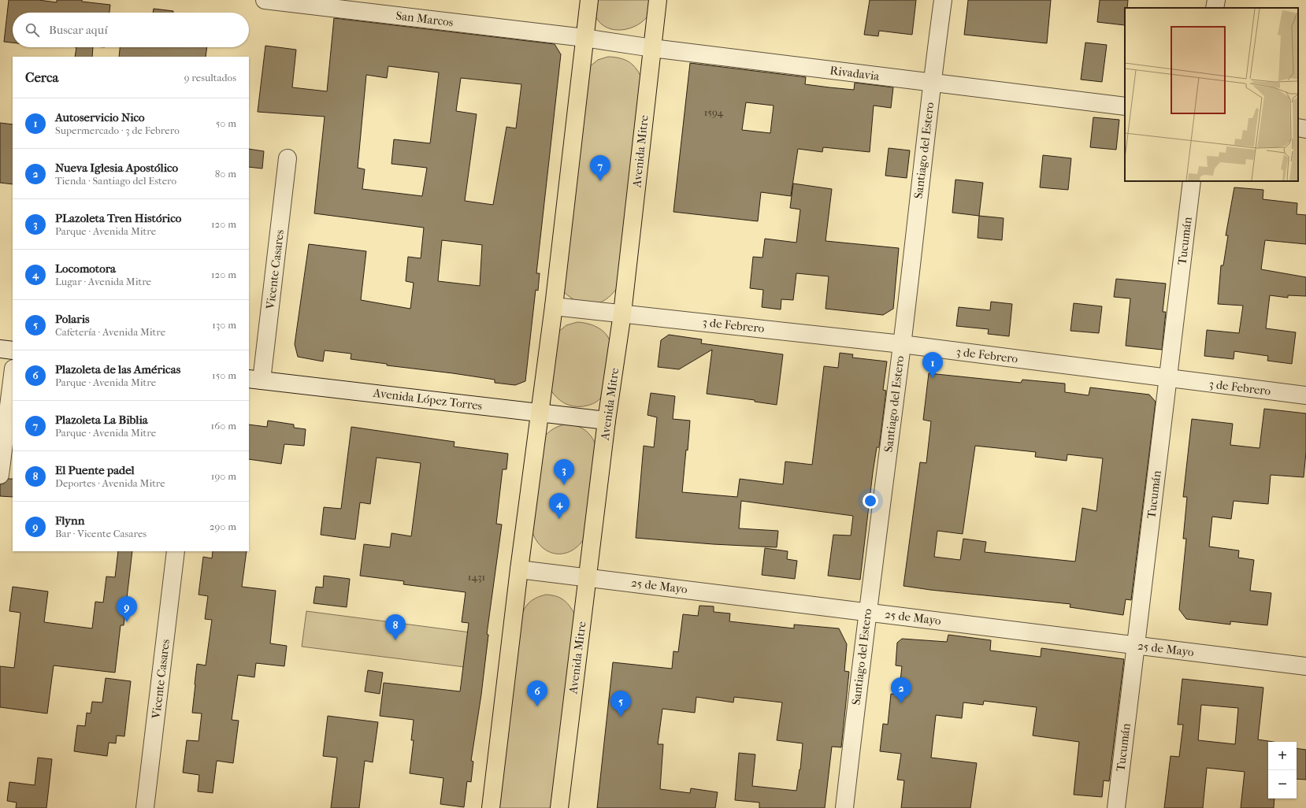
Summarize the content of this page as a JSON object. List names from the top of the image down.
{
  "streets": {
    "main road": ["Avenida Mitre"],
    "street": [
      "San Marcos",
      "Rivadavia",
      "Santiago del Estero",
      "Tucumán",
      "Vicente Casares",
      "3 de Febrero",
      "Avenida López Torres",
      "25 de Mayo"
    ]
  },
  "crossings": [
    ["San Marcos", "Rivadavia"],
    ["Rivadavia", "Santiago del Estero"],
    ["Rivadavia", "Avenida Mitre"],
    ["Santiago del Estero", "3 de Febrero"],
    ["Santiago del Estero", "25 de Mayo"],
    ["Avenida Mitre", "3 de Febrero"],
    ["Avenida Mitre", "Avenida López Torres"],
    ["Avenida Mitre", "25 de Mayo"],
    ["Tucumán", "3 de Febrero"],
    ["Tucumán", "25 de Mayo"],
    ["Vicente Casares", "Avenida López Torres"]
  ],
  "house_numbers": ["1594", "1431"],
  "page": {
    "search": "Buscar aquí",
    "heading": ["Cerca", "9 resultados"],
    "list": [
      {
        "mark": "1",
        "name": "Autoservicio Nico",
        "note": "Supermercado · 3 de Febrero",
        "value": "50 m"
      },
      {
        "mark": "2",
        "name": "Nueva Iglesia Apostólico",
        "note": "Tienda · Santiago del Estero",
        "value": "80 m"
      },
      {
        "mark": "3",
        "name": "PLazoleta Tren Histórico",
        "note": "Parque · Avenida Mitre",
        "value": "120 m"
      },
      {
        "mark": "4",
        "name": "Locomotora",
        "note": "Lugar · Avenida Mitre",
        "value": "120 m"
      },
      {
        "mark": "5",
        "name": "Polaris",
        "note": "Cafetería · Avenida Mitre",
        "value": "130 m"
      },
      {
        "mark": "6",
        "name": "Plazoleta de las Américas",
        "note": "Parque · Avenida Mitre",
        "value": "150 m"
      },
      {
        "mark": "7",
        "name": "Plazoleta La Biblia",
        "note": "Parque · Avenida Mitre",
        "value": "160 m"
      },
      {
        "mark": "8",
        "name": "El Puente padel",
        "note": "Deportes · Avenida Mitre",
        "value": "190 m"
      },
      {
        "mark": "9",
        "name": "Flynn",
        "note": "Bar · Vicente Casares",
        "value": "290 m"
      }
    ],
    "pins": [
      "7",
      "1",
      "3",
      "4",
      "9",
      "8",
      "2",
      "6",
      "5"
    ],
    "map_buttons": ["+", "−"]
  }
}
